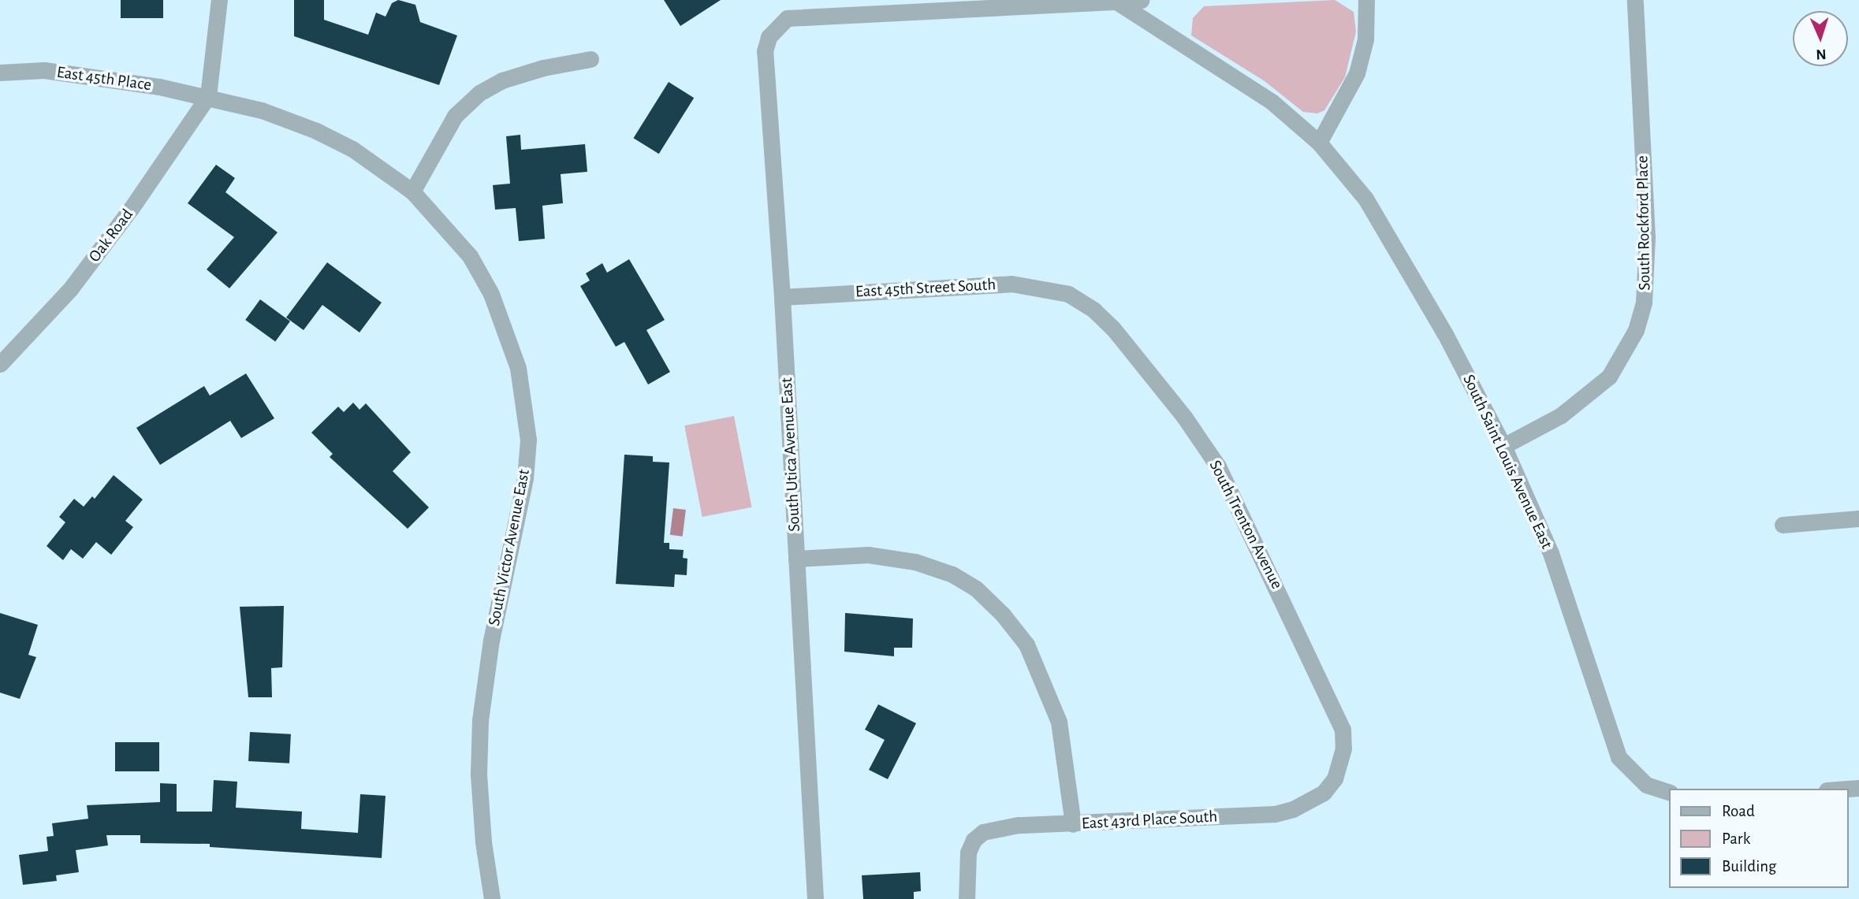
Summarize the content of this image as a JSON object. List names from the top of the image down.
{
  "streets": {
    "street": [
      "East 45th Place",
      "South Rockford Place",
      "Oak Road",
      "East 45th Street South",
      "South Utica Avenue East",
      "South Saint Louis Avenue East",
      "South Trenton Avenue",
      "South Victor Avenue East",
      "East 43rd Place South"
    ]
  },
  "crossings": [
    ["East 45th Place", "Oak Road"],
    ["East 45th Place", "South Victor Avenue East"],
    ["South Rockford Place", "South Saint Louis Avenue East"],
    ["Oak Road", "South Victor Avenue East"],
    ["East 45th Street South", "South Utica Avenue East"],
    ["East 45th Street South", "South Trenton Avenue"],
    ["South Utica Avenue East", "South Saint Louis Avenue East"],
    ["South Trenton Avenue", "East 43rd Place South"]
  ],
  "legend": ["Road", "Park", "Building"],
  "north": "bottom"
}
